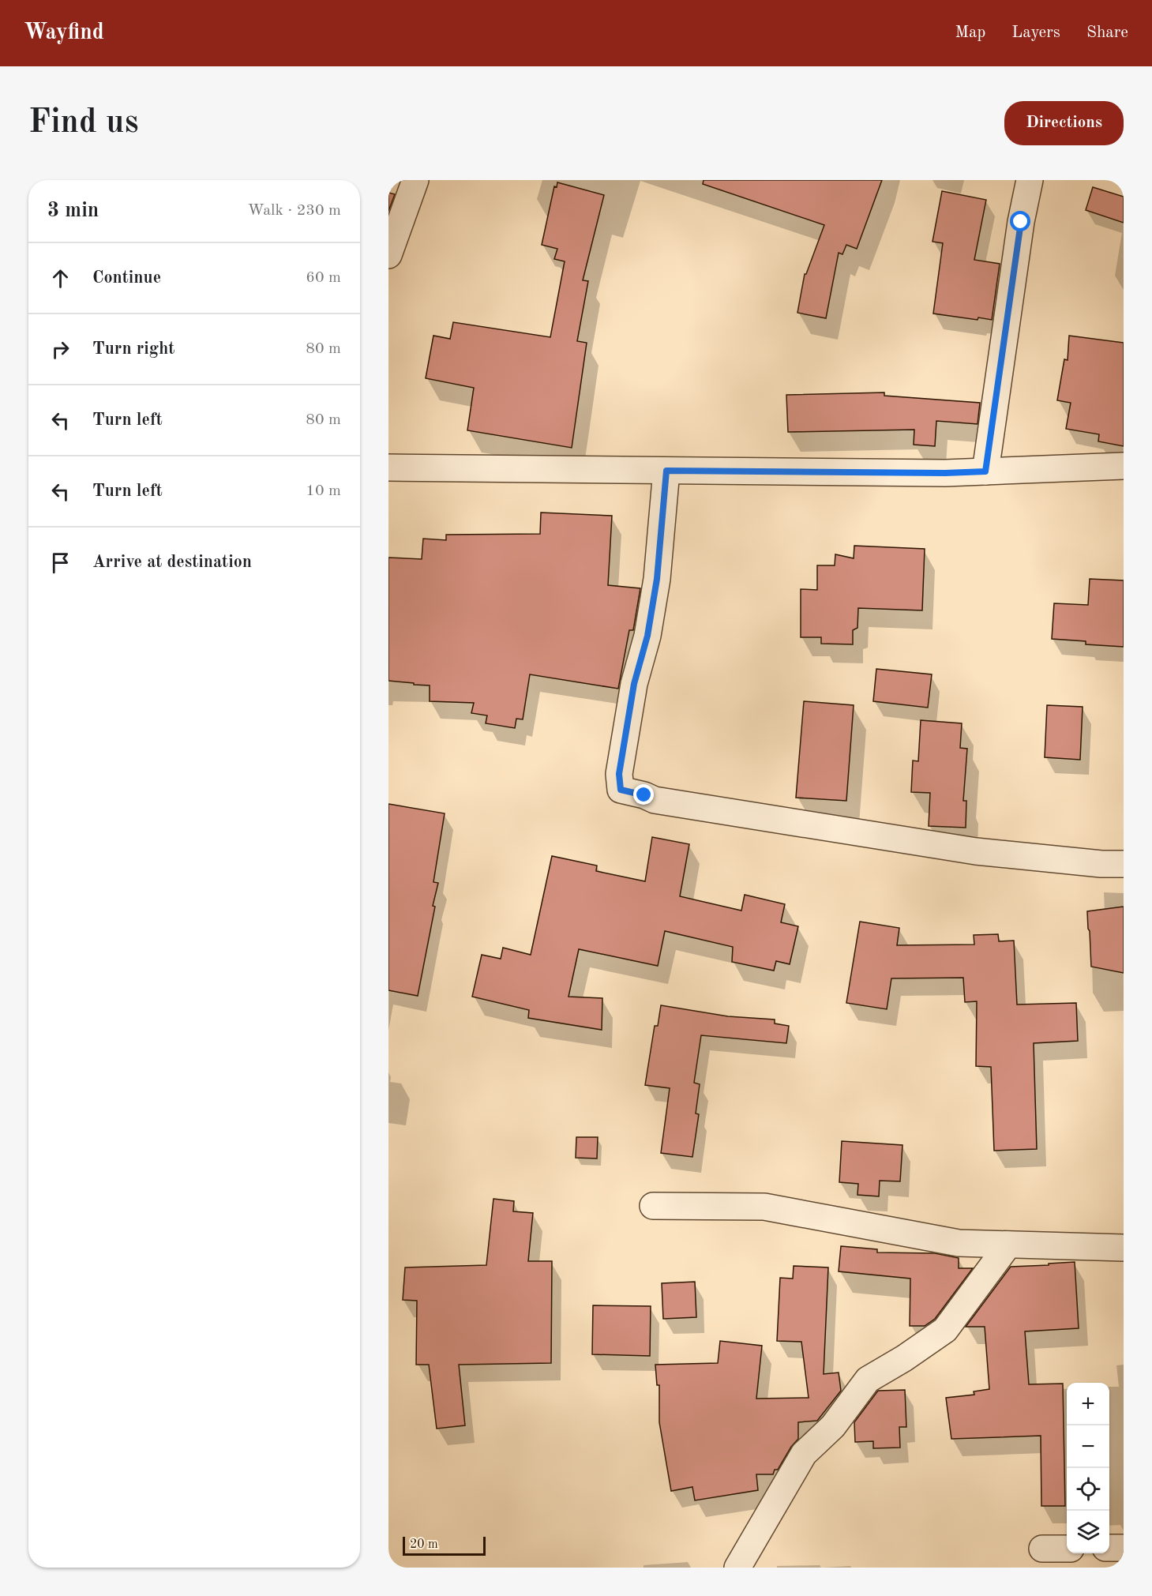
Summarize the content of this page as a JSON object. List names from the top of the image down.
{
  "scale_bar": "20 m",
  "page": {
    "header": "Wayfind",
    "nav": ["Map", "Layers", "Share"],
    "buttons": "Directions",
    "title": "Find us",
    "heading": ["3 min", "Walk · 230 m"],
    "list": [
      ["Continue", "60 m"],
      ["Turn right", "80 m"],
      ["Turn left", "80 m"],
      ["Turn left", "10 m"],
      "Arrive at destination"
    ],
    "map_buttons": ["+", "−"],
    "scale": "20 m"
  }
}
